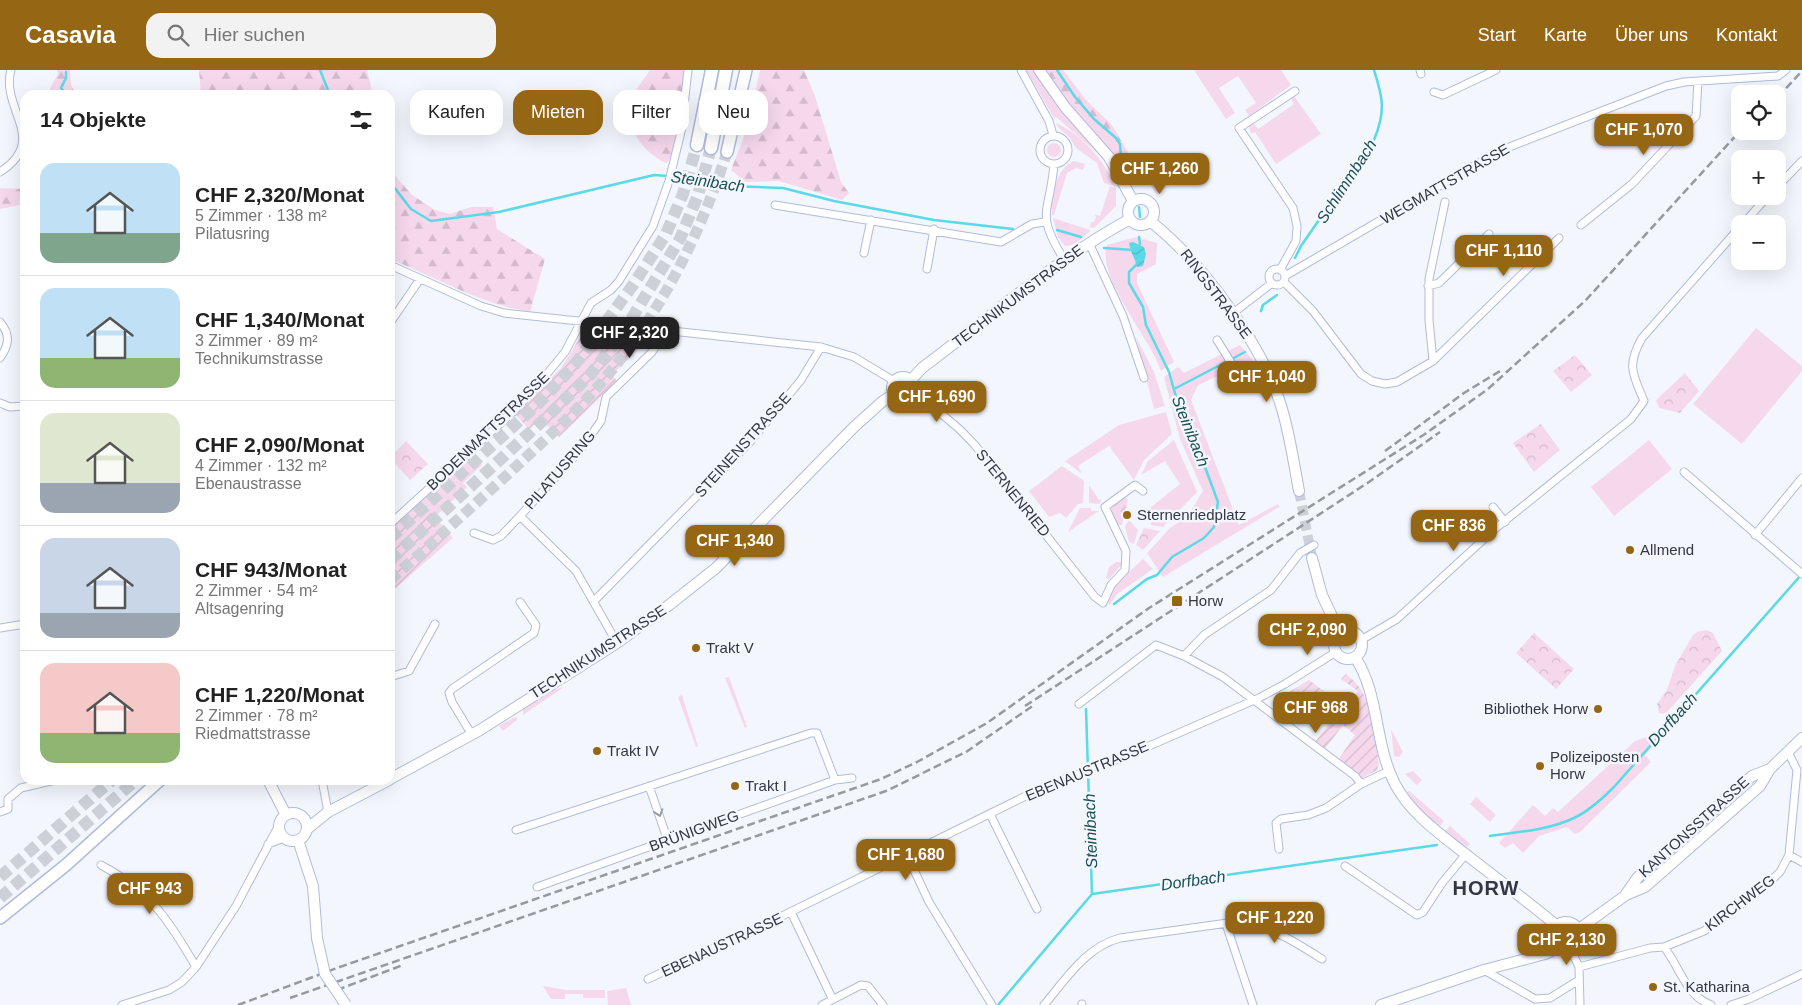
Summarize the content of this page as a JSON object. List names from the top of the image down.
{
  "streets": {
    "main road": ["RINGSTRASSE", "TECHNIKUMSTRASSE", "KANTONSSTRASSE"],
    "street": [
      "WEGMATTSTRASSE",
      "BODENMATTSTRASSE",
      "STEINENSTRASSE",
      "PILATUSRING",
      "STERNENRIED",
      "EBENAUSTRASSE",
      "BRÜNIGWEG",
      "KIRCHWEG"
    ]
  },
  "crossings": [
    ["RINGSTRASSE", "TECHNIKUMSTRASSE"],
    ["TECHNIKUMSTRASSE", "STERNENRIED"],
    ["KANTONSSTRASSE", "KIRCHWEG"]
  ],
  "districts": ["HORW"],
  "water": ["Steinibach", "Schlimmbach", "Dorfbach"],
  "places": {
    "other": [
      "Sternenriedplatz",
      "Allmend",
      "Trakt V",
      "Bibliothek Horw",
      "Trakt IV",
      "Polizeiposten Horw",
      "Trakt I",
      "St. Katharina"
    ],
    "transit": ["Horw"]
  },
  "page": {
    "header": "Casavia",
    "search": "Hier suchen",
    "nav": [
      "Start",
      "Karte",
      "Über uns",
      "Kontakt"
    ],
    "map_buttons": ["+", "−"],
    "chip": [
      "Kaufen",
      "Mieten",
      "Filter",
      "Neu"
    ],
    "heading": "14 Objekte",
    "price": [
      "CHF 1,070",
      "CHF 1,260",
      "CHF 1,110",
      "CHF 2,320",
      "CHF 1,040",
      "CHF 1,690",
      "CHF 836",
      "CHF 1,340",
      "CHF 2,090",
      "CHF 968",
      "CHF 1,680",
      "CHF 943",
      "CHF 1,220",
      "CHF 2,130"
    ],
    "list": [
      {
        "name": "CHF 2,320/Monat",
        "note": "5 Zimmer · 138 m² · Pilatusring"
      },
      {
        "name": "CHF 1,340/Monat",
        "note": "3 Zimmer · 89 m² · Technikumstrasse"
      },
      {
        "name": "CHF 2,090/Monat",
        "note": "4 Zimmer · 132 m² · Ebenaustrasse"
      },
      {
        "name": "CHF 943/Monat",
        "note": "2 Zimmer · 54 m² · Altsagenring"
      },
      {
        "name": "CHF 1,220/Monat",
        "note": "2 Zimmer · 78 m² · Riedmattstrasse"
      }
    ]
  }
}
